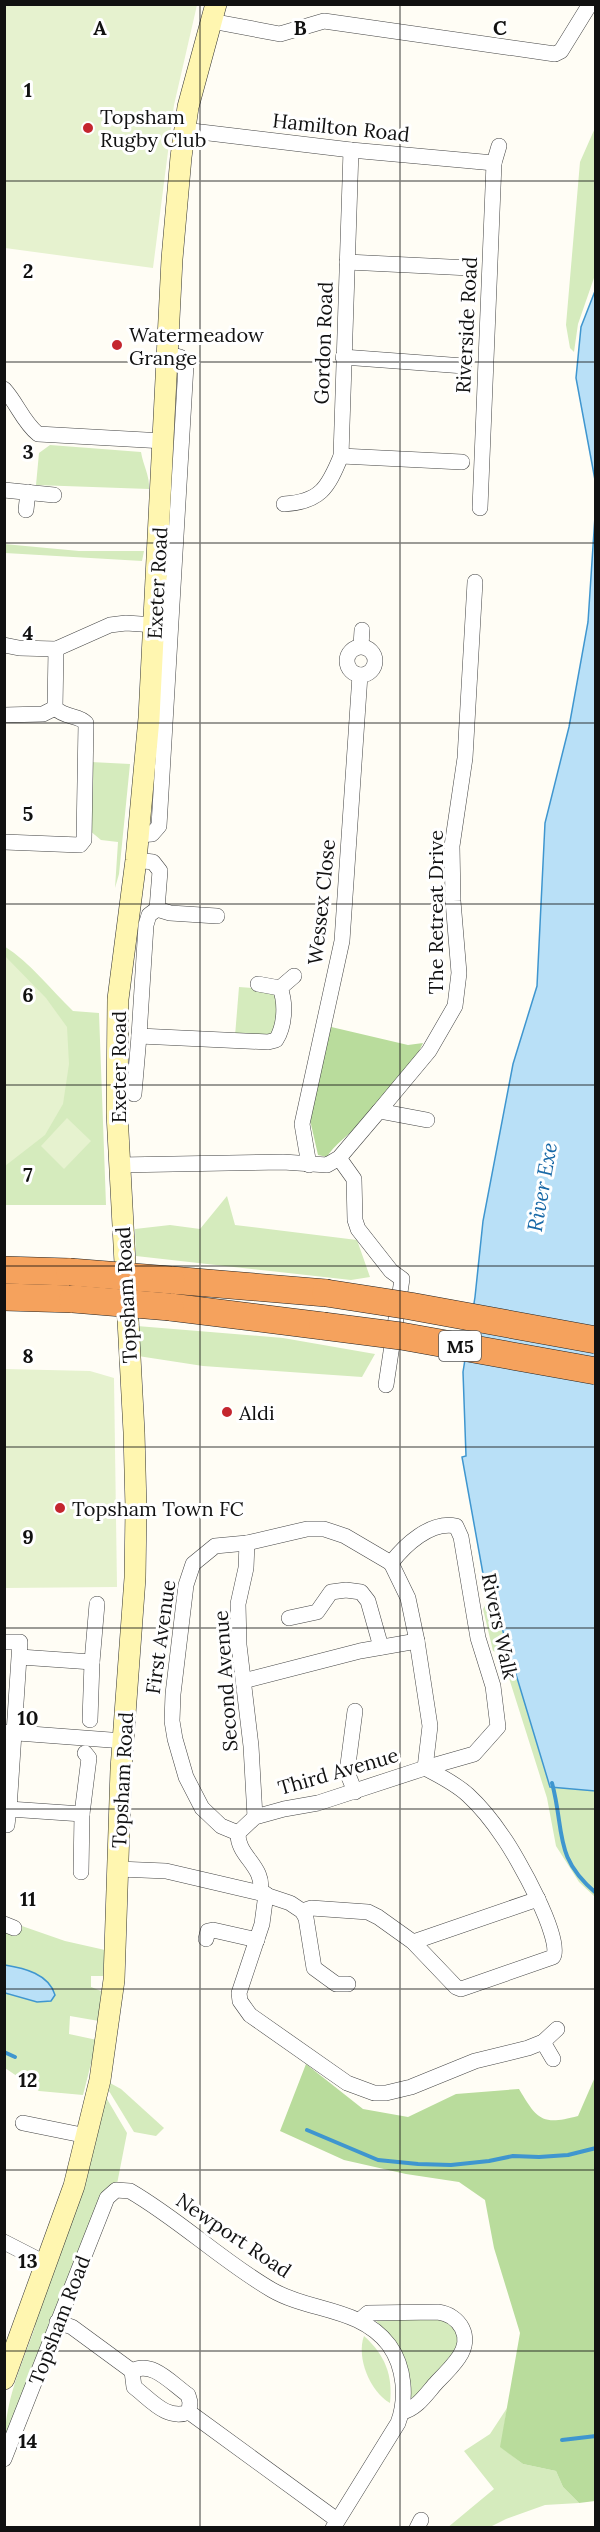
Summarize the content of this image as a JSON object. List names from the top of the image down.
{
  "streets": {
    "highway": ["M5"],
    "street": [
      "Hamilton Road",
      "Riverside Road",
      "Gordon Road",
      "Exeter Road",
      "Wessex Close",
      "The Retreat Drive",
      "Topsham Road",
      "Rivers Walk",
      "First Avenue",
      "Second Avenue",
      "Third Avenue",
      "Newport Road"
    ]
  },
  "crossings": [
    ["Hamilton Road", "Riverside Road"],
    ["Hamilton Road", "Gordon Road"],
    ["Hamilton Road", "Exeter Road"],
    ["Exeter Road", "Topsham Road"],
    ["Topsham Road", "Newport Road"],
    ["Rivers Walk", "First Avenue"],
    ["Rivers Walk", "Third Avenue"],
    ["First Avenue", "Second Avenue"],
    ["First Avenue", "Third Avenue"],
    ["Second Avenue", "Third Avenue"]
  ],
  "water": ["River Exe"],
  "places": [
    "Topsham Rugby Club",
    "Watermeadow Grange",
    "Aldi",
    "Topsham Town FC"
  ],
  "grid": {
    "columns": ["A", "B", "C"],
    "rows": [
      "1",
      "2",
      "3",
      "4",
      "5",
      "6",
      "7",
      "8",
      "9",
      "10",
      "11",
      "12",
      "13",
      "14"
    ]
  }
}
